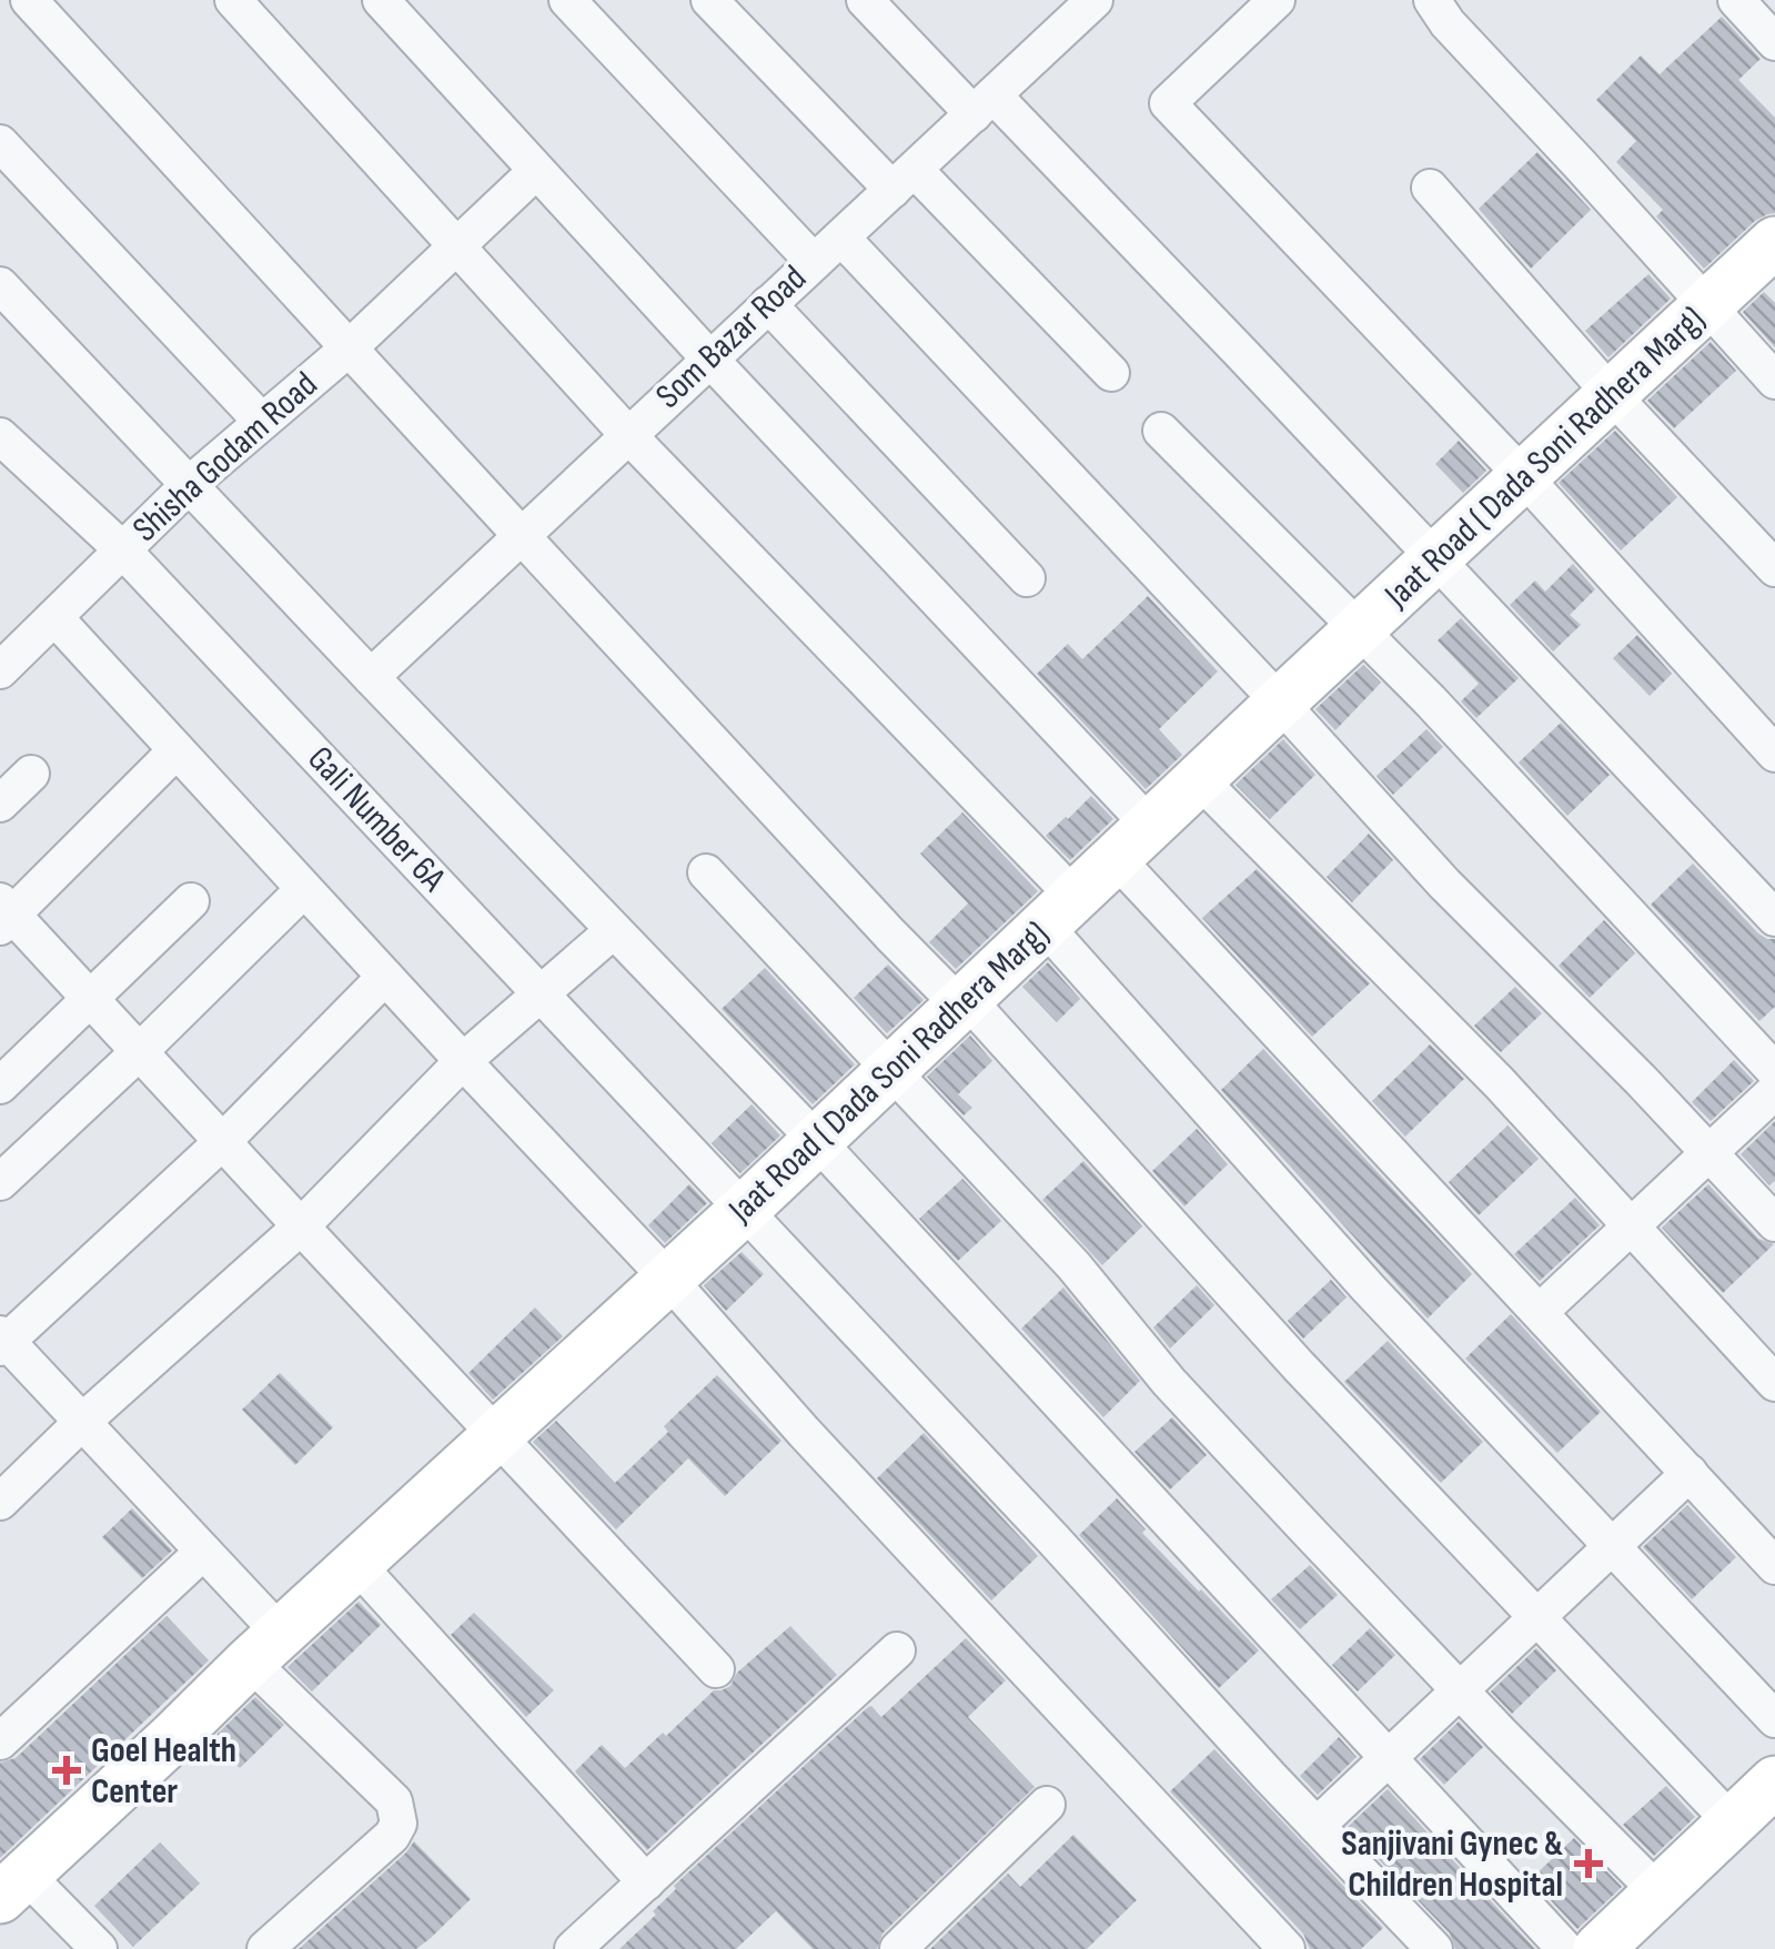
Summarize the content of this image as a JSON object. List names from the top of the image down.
{
  "streets": {
    "street": [
      "Som Bazar Road",
      "Shisha Godam Road",
      "Jaat Road ( Dada Soni Radhera Marg)",
      "Gali Number 6A"
    ]
  },
  "crossings": [
    ["Shisha Godam Road", "Gali Number 6A"],
    ["Jaat Road ( Dada Soni Radhera Marg)", "Gali Number 6A"]
  ],
  "places": {
    "health": ["Goel Health Center", "Sanjivani Gynec & Children Hospital"]
  }
}
